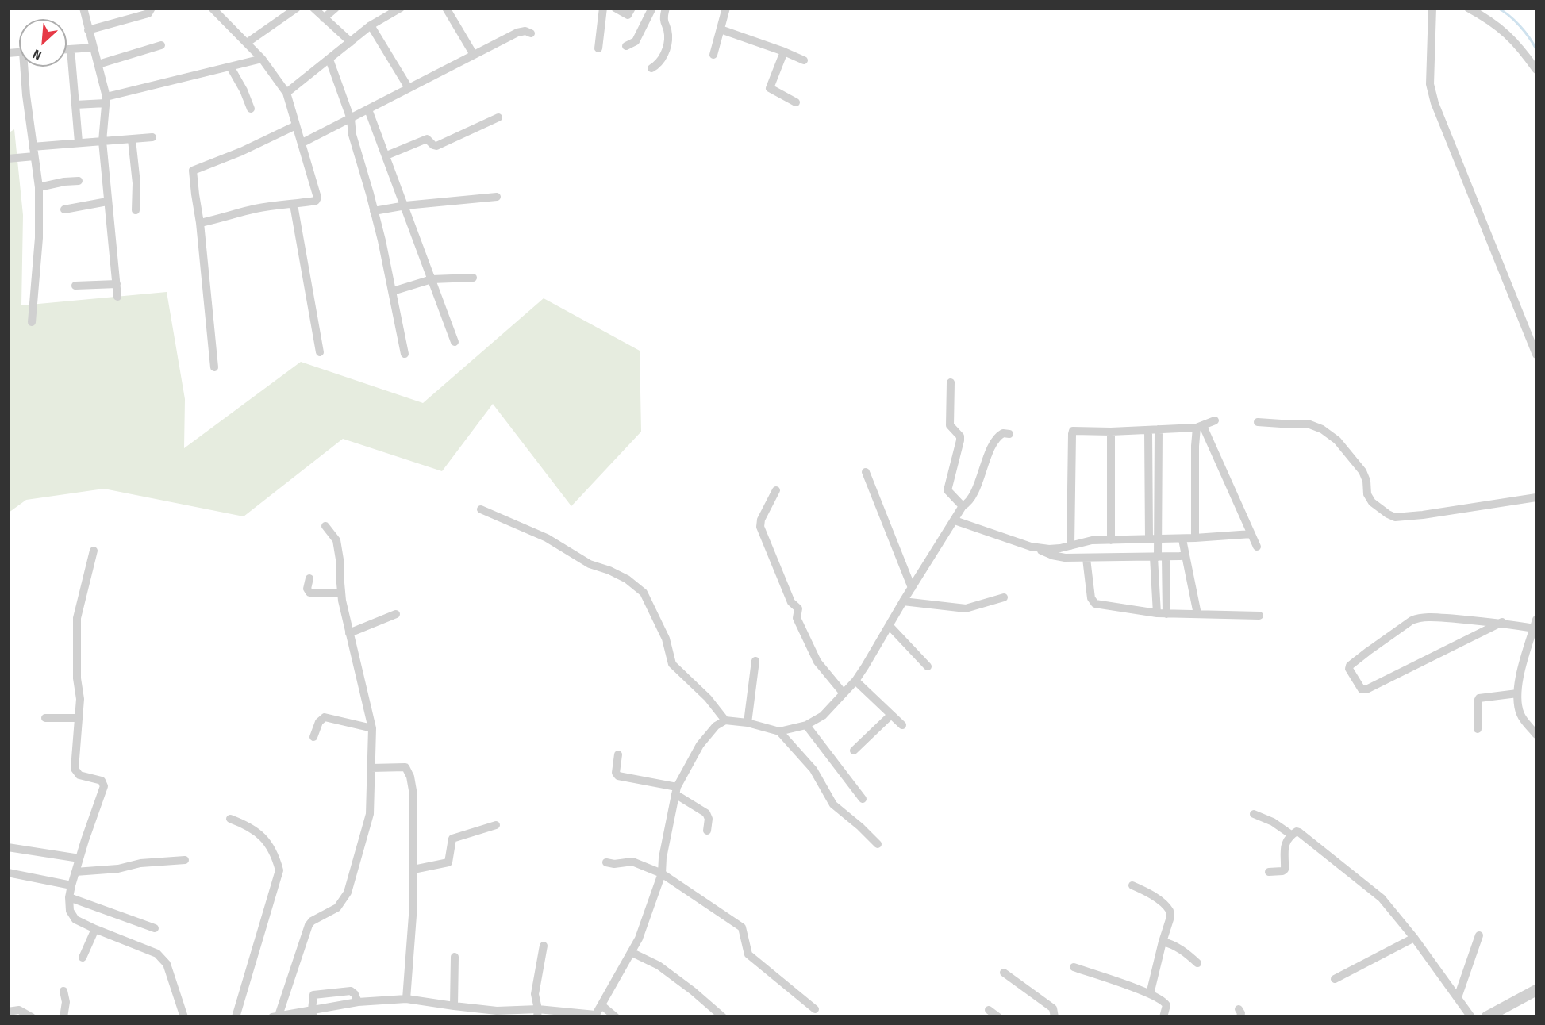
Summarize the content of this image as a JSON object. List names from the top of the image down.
{
  "north": "bottom left"
}
